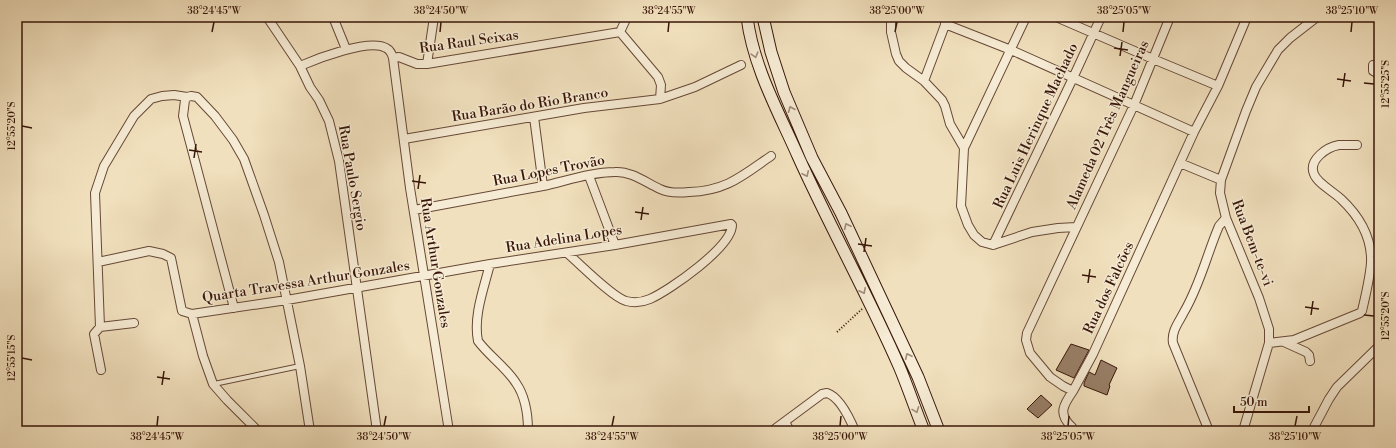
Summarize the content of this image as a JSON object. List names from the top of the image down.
{
  "streets": {
    "street": [
      "Rua Raul Seixas",
      "Rua Barão do Rio Branco",
      "Alameda 02 Três Mangueiras",
      "Rua Luis Herinque Machado",
      "Rua Lopes Trovão",
      "Rua Paulo Sergio",
      "Rua Adelina Lopes",
      "Rua Bem-te-vi",
      "Rua Arthur Gonzales",
      "Quarta Travessa Arthur Gonzales",
      "Rua dos Falcões"
    ]
  },
  "crossings": [
    ["Rua Raul Seixas", "Rua Arthur Gonzales"],
    ["Rua Barão do Rio Branco", "Rua Arthur Gonzales"],
    ["Alameda 02 Três Mangueiras", "Rua Luis Herinque Machado"],
    ["Rua Lopes Trovão", "Rua Arthur Gonzales"],
    ["Rua Paulo Sergio", "Quarta Travessa Arthur Gonzales"],
    ["Rua Adelina Lopes", "Rua Arthur Gonzales"],
    ["Rua Adelina Lopes", "Quarta Travessa Arthur Gonzales"],
    ["Rua Arthur Gonzales", "Quarta Travessa Arthur Gonzales"]
  ],
  "scale_bar": "50 m",
  "coordinates": [
    "38°24'45\"W",
    "38°24'50\"W",
    "38°24'55\"W",
    "38°25'00\"W",
    "38°25'05\"W",
    "38°25'10\"W",
    "12°55'25\"S",
    "12°55'20\"S",
    "12°55'15\"S"
  ]
}
